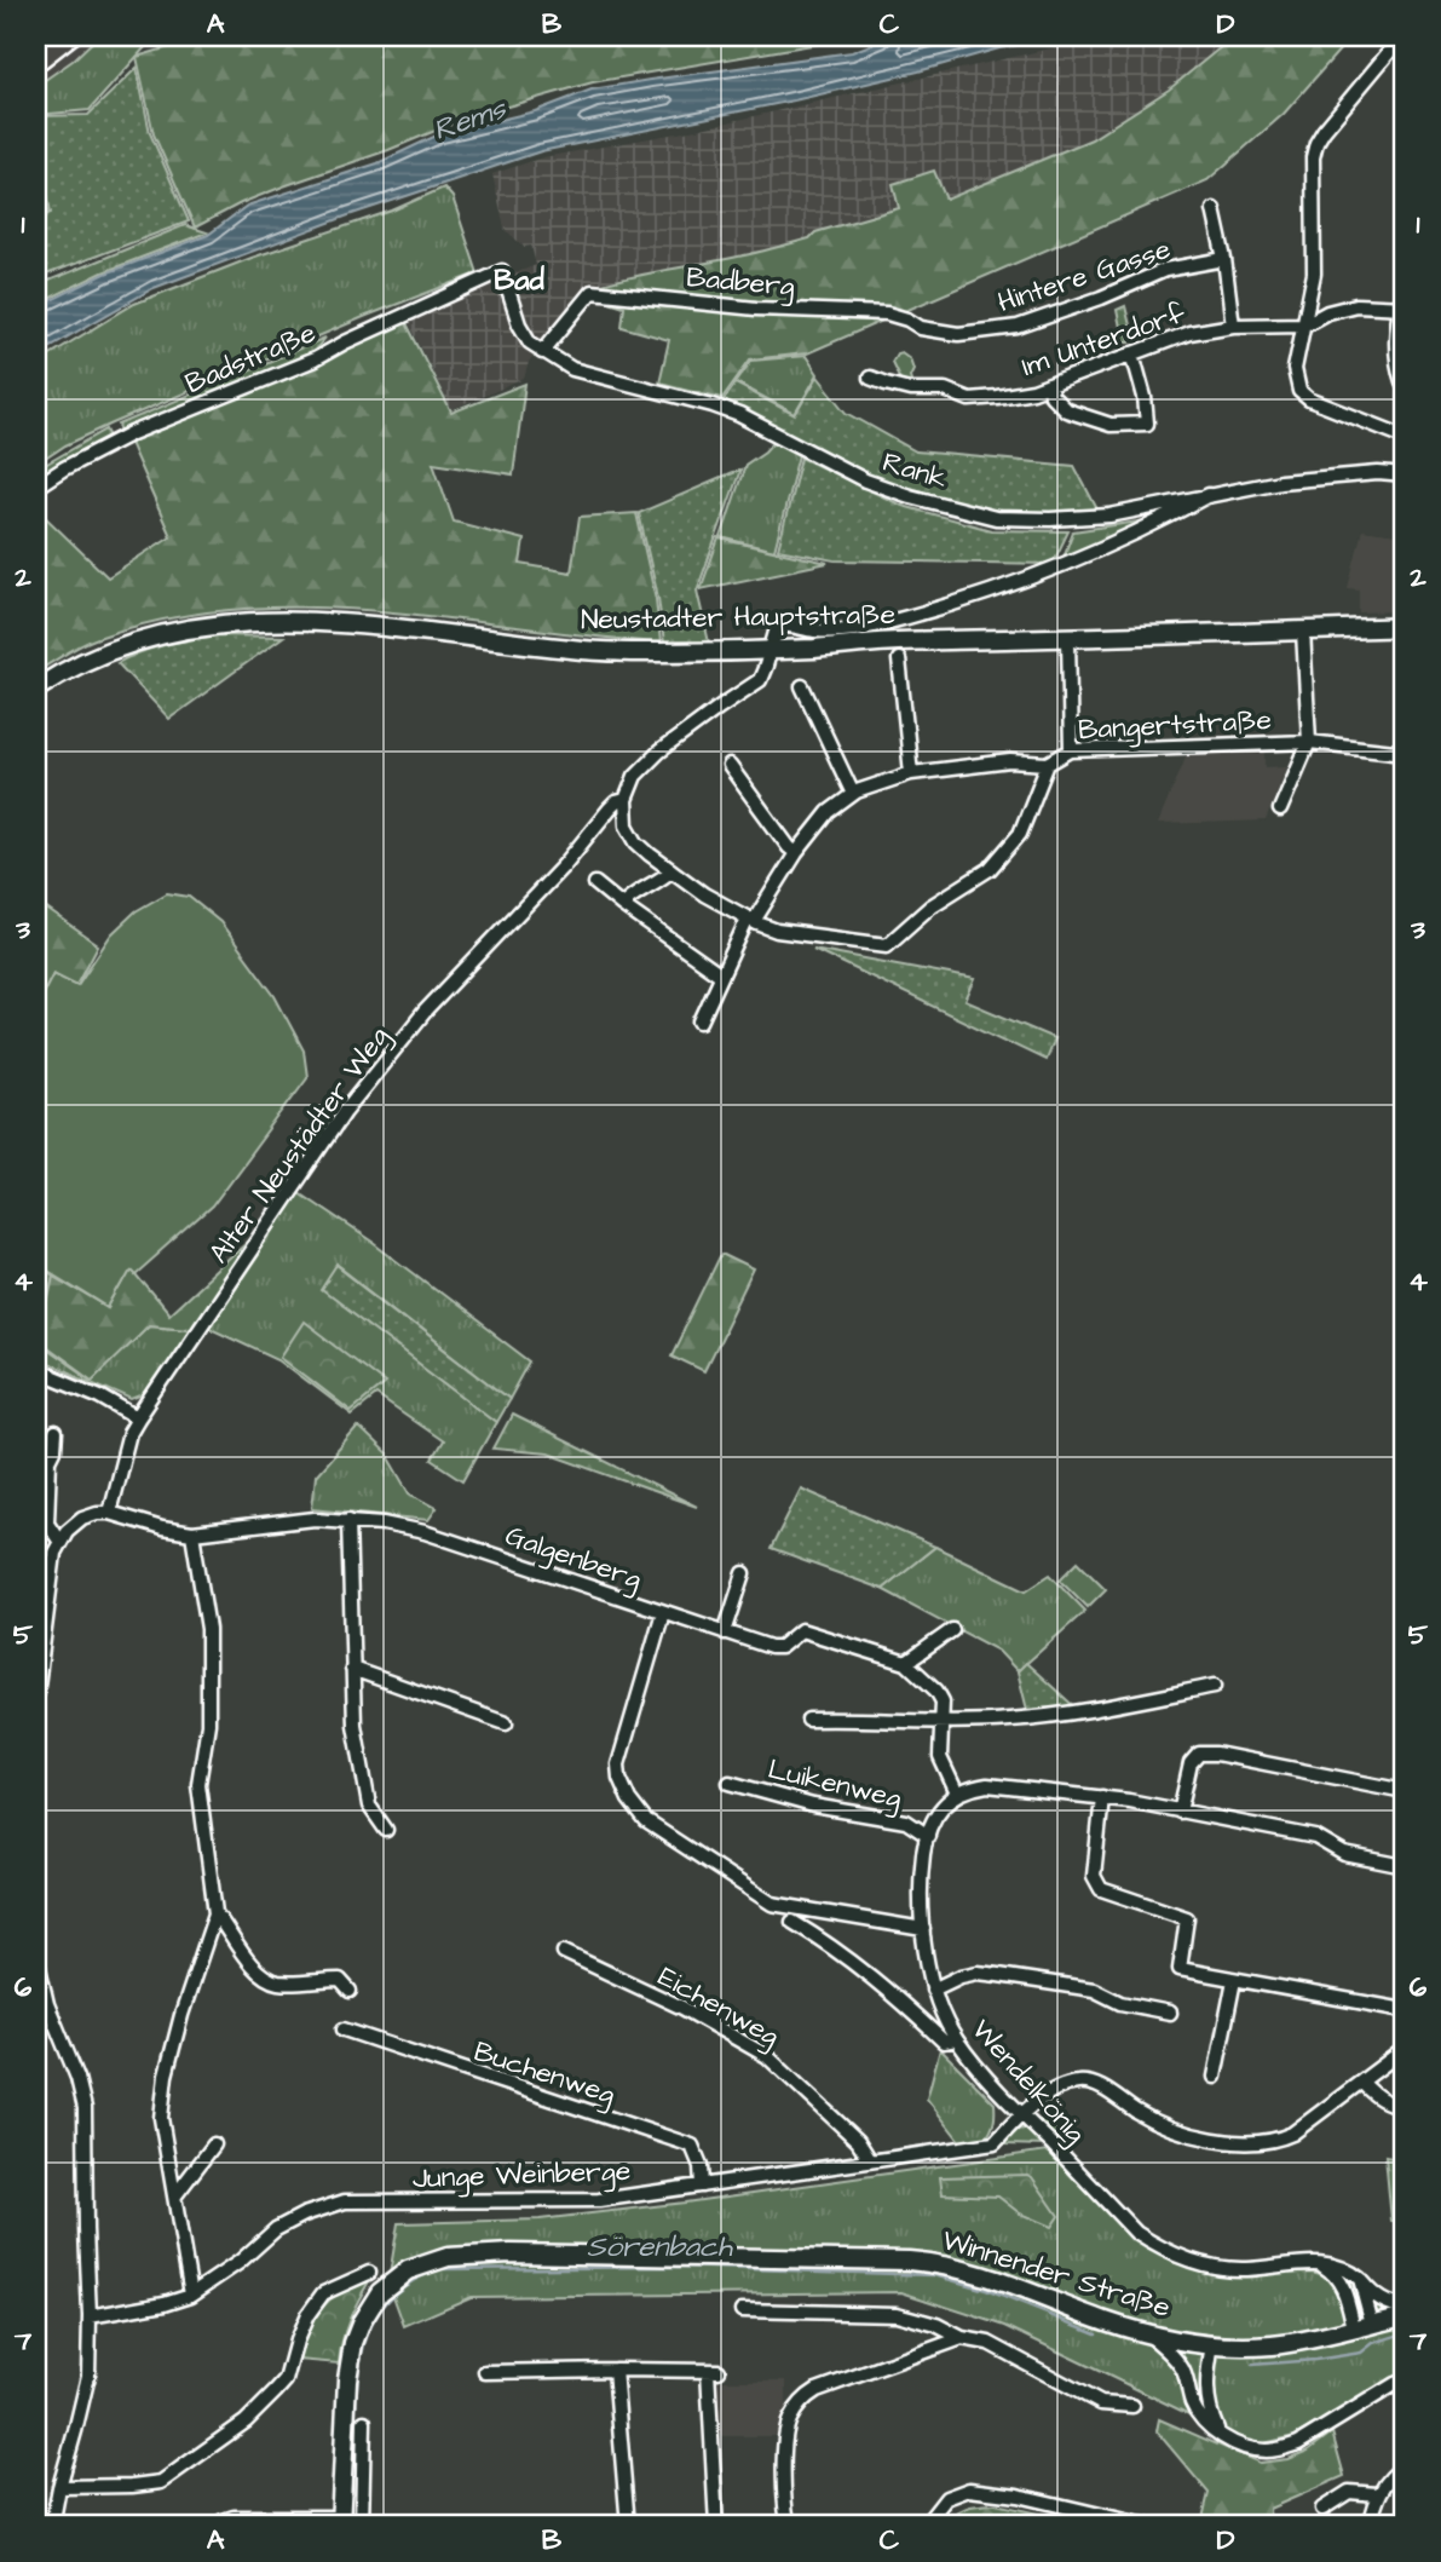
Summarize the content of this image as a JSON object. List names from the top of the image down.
{
  "streets": {
    "street": [
      "Hintere Gasse",
      "Badberg",
      "Im Unterdorf",
      "Badstraße",
      "Rank",
      "Neustadter Hauptstraße",
      "Bangertstraße",
      "Alter Neustädter Weg",
      "Galgenberg",
      "Luikenweg",
      "Eichenweg",
      "Buchenweg",
      "Wendelkönig",
      "Junge Weinberge",
      "Winnender Straße"
    ]
  },
  "crossings": [
    ["Hintere Gasse", "Badberg"],
    ["Badberg", "Rank"],
    ["Badstraße", "Rank"],
    ["Alter Neustädter Weg", "Galgenberg"],
    ["Galgenberg", "Wendelkönig"],
    ["Luikenweg", "Wendelkönig"],
    ["Eichenweg", "Junge Weinberge"],
    ["Buchenweg", "Junge Weinberge"],
    ["Wendelkönig", "Junge Weinberge"]
  ],
  "districts": ["Bad"],
  "water": ["Rems", "Sörenbach"],
  "grid": {
    "columns": [
      "A",
      "B",
      "C",
      "D"
    ],
    "rows": [
      "1",
      "2",
      "3",
      "4",
      "5",
      "6",
      "7"
    ]
  }
}
